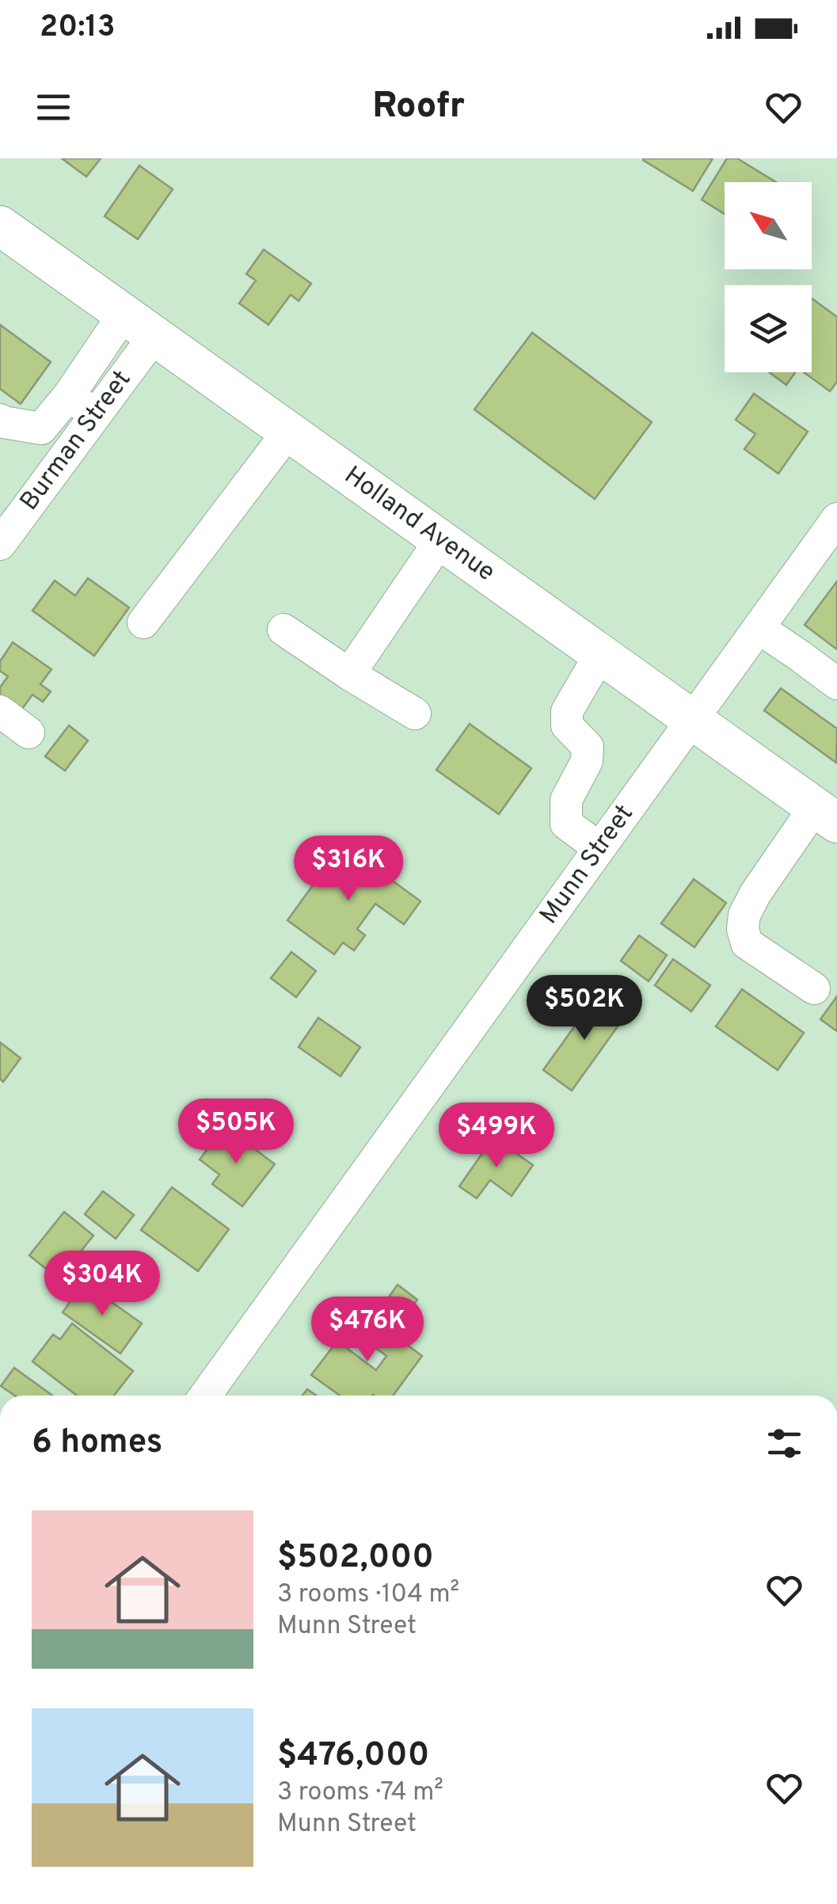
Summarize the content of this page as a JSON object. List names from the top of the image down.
{
  "streets": {
    "main road": ["Holland Avenue"],
    "street": ["Burman Street", "Munn Street"]
  },
  "crossings": [
    ["Burman Street", "Holland Avenue"],
    ["Holland Avenue", "Munn Street"]
  ],
  "north": "top left",
  "page": {
    "status": "20:13",
    "header": "Roofr",
    "price": [
      "$316K",
      "$502K",
      "$505K",
      "$499K",
      "$304K",
      "$476K"
    ],
    "heading": "6 homes",
    "list": [
      {
        "name": "$502,000",
        "note": "3 rooms · 104 m² · Munn Street"
      },
      {
        "name": "$476,000",
        "note": "3 rooms · 74 m² · Munn Street"
      }
    ]
  }
}
